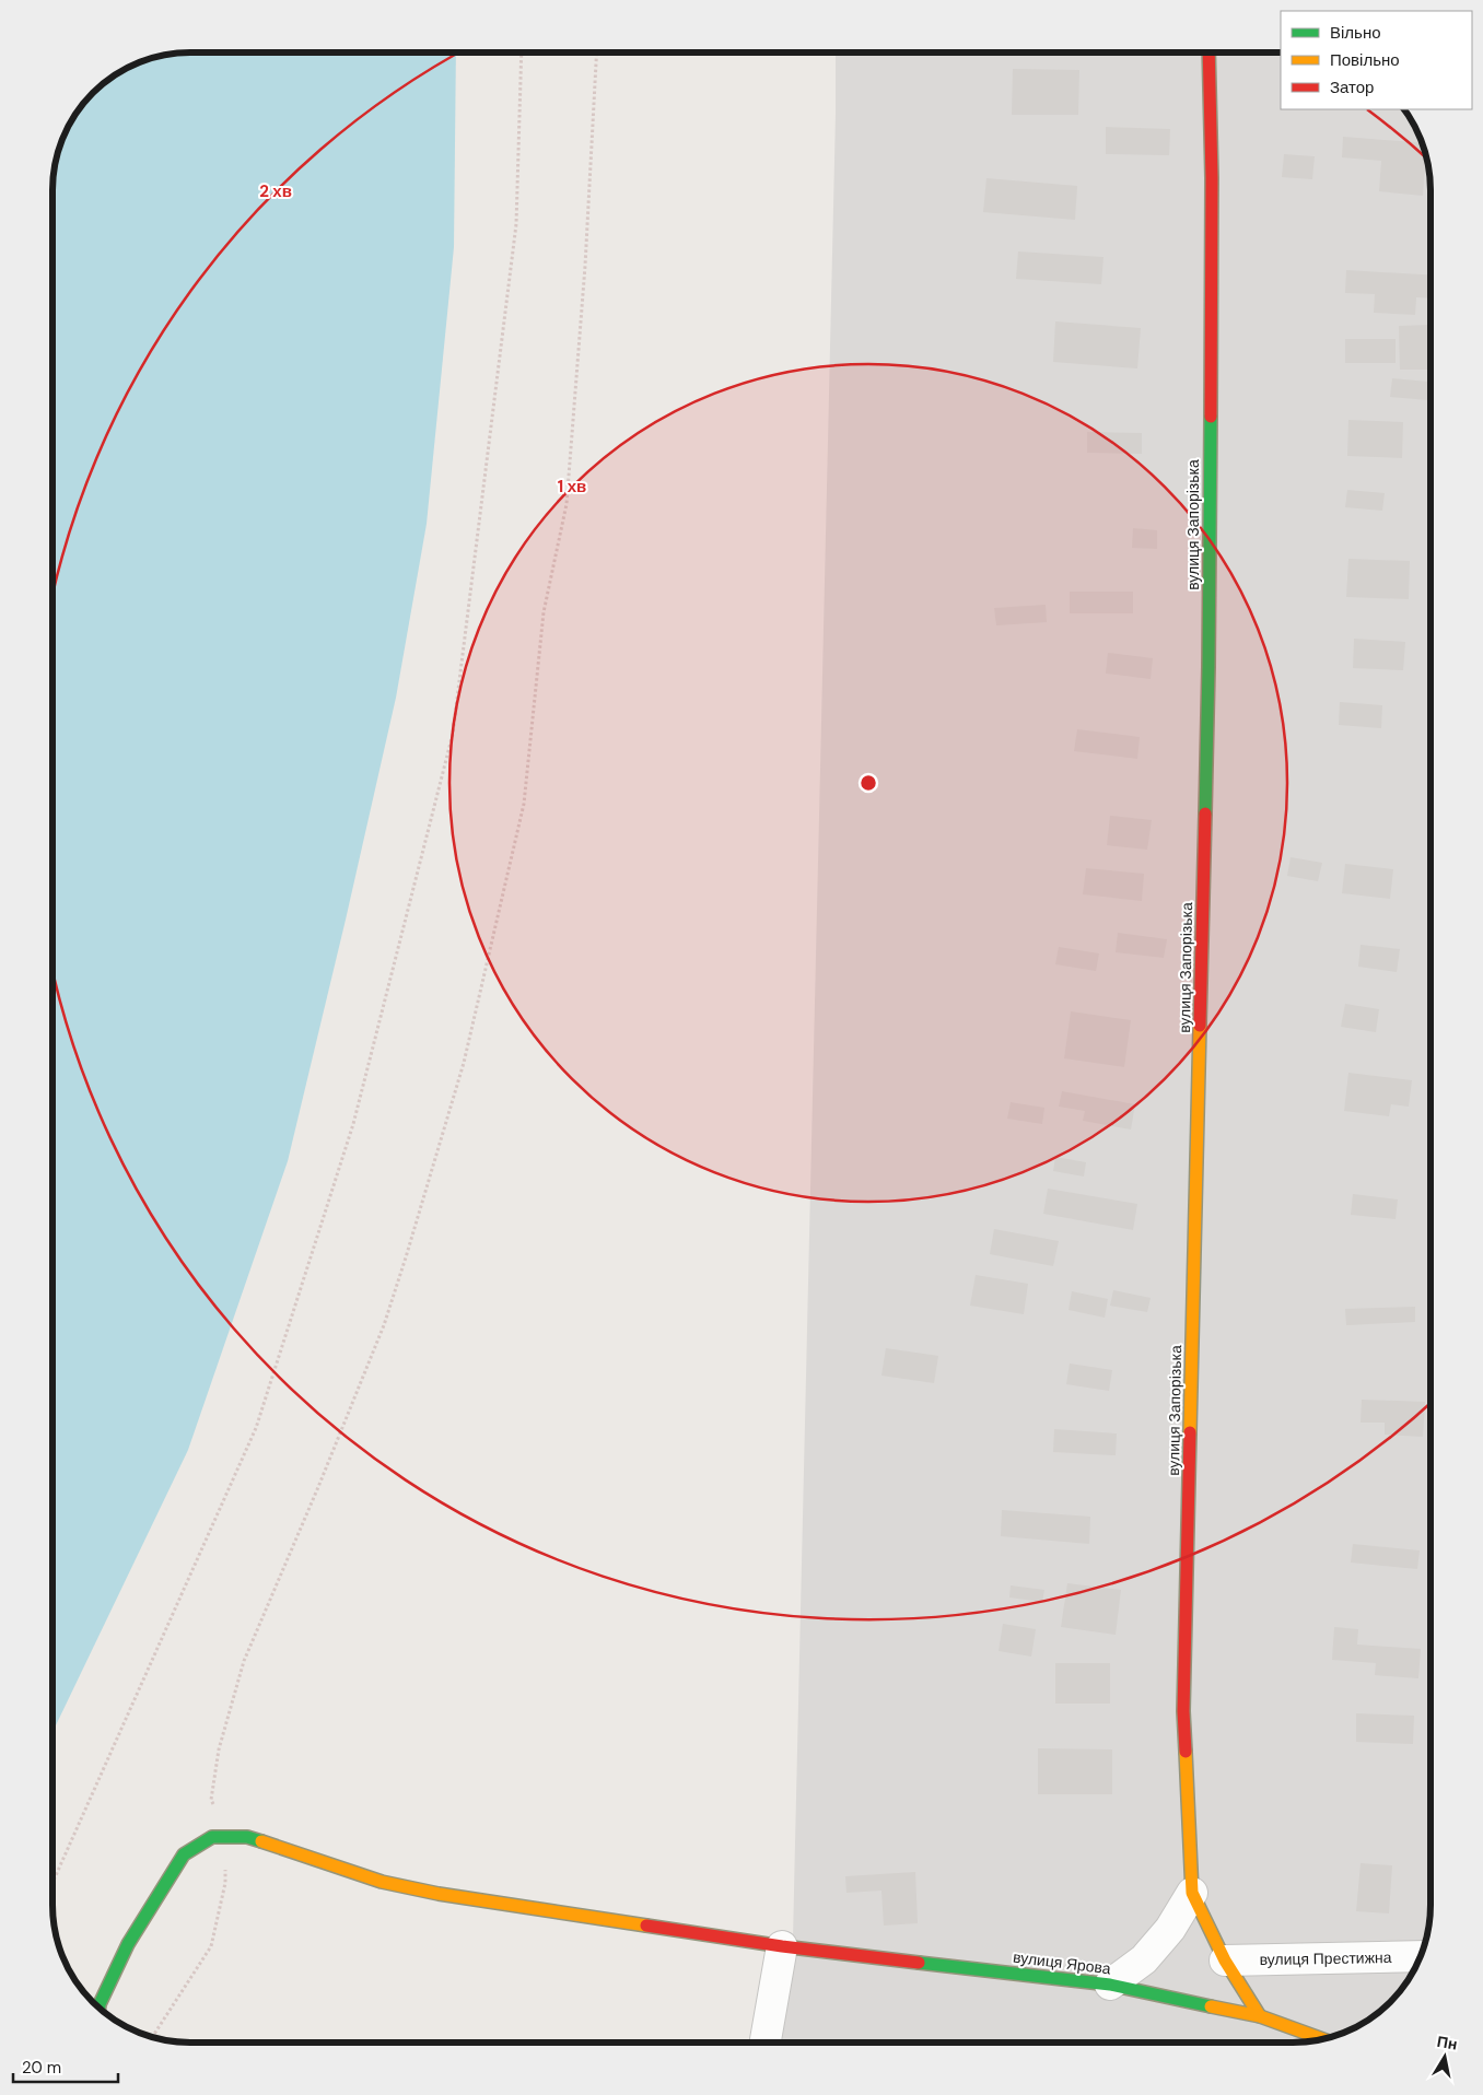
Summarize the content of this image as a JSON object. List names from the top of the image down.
{
  "streets": {
    "street": ["вулиця Запорізька", "вулиця Престижна", "вулиця Ярова"]
  },
  "legend": ["Вільно", "Повільно", "Затор"],
  "scale_bar": "20 m",
  "north": "top",
  "rings": ["2 хв", "1 хв"]
}
